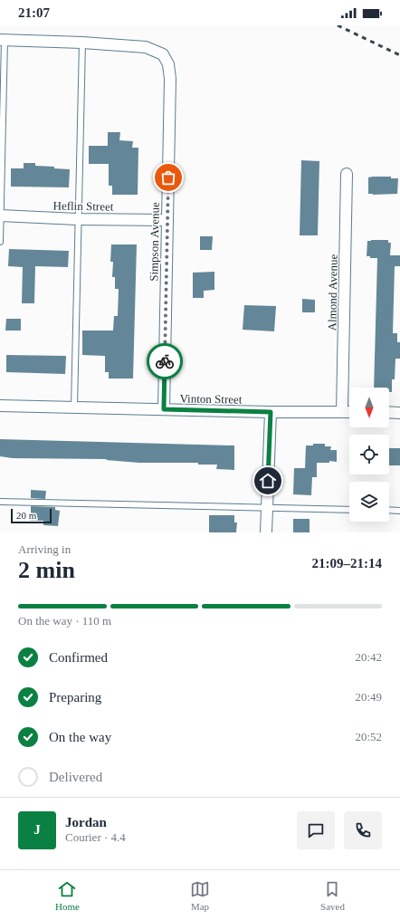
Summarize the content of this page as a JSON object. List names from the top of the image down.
{
  "streets": {
    "street": [
      "Heflin Street",
      "Simpson Avenue",
      "Almond Avenue",
      "Vinton Street"
    ]
  },
  "crossings": [
    ["Heflin Street", "Simpson Avenue"],
    ["Simpson Avenue", "Vinton Street"],
    ["Almond Avenue", "Vinton Street"]
  ],
  "scale_bar": "20 m",
  "north": "bottom",
  "page": {
    "status": "21:07",
    "scale": "20 m",
    "heading": ["2 min", "Arriving in", "21:09–21:14"],
    "panel": ["Jordan", "Courier · 4.4"],
    "bar": "On the way · 110 m",
    "list": [
      ["Confirmed", "20:42"],
      ["Preparing", "20:49"],
      ["On the way", "20:52"],
      "Delivered"
    ],
    "round": "J",
    "tabs": ["Home", "Map", "Saved"]
  }
}
